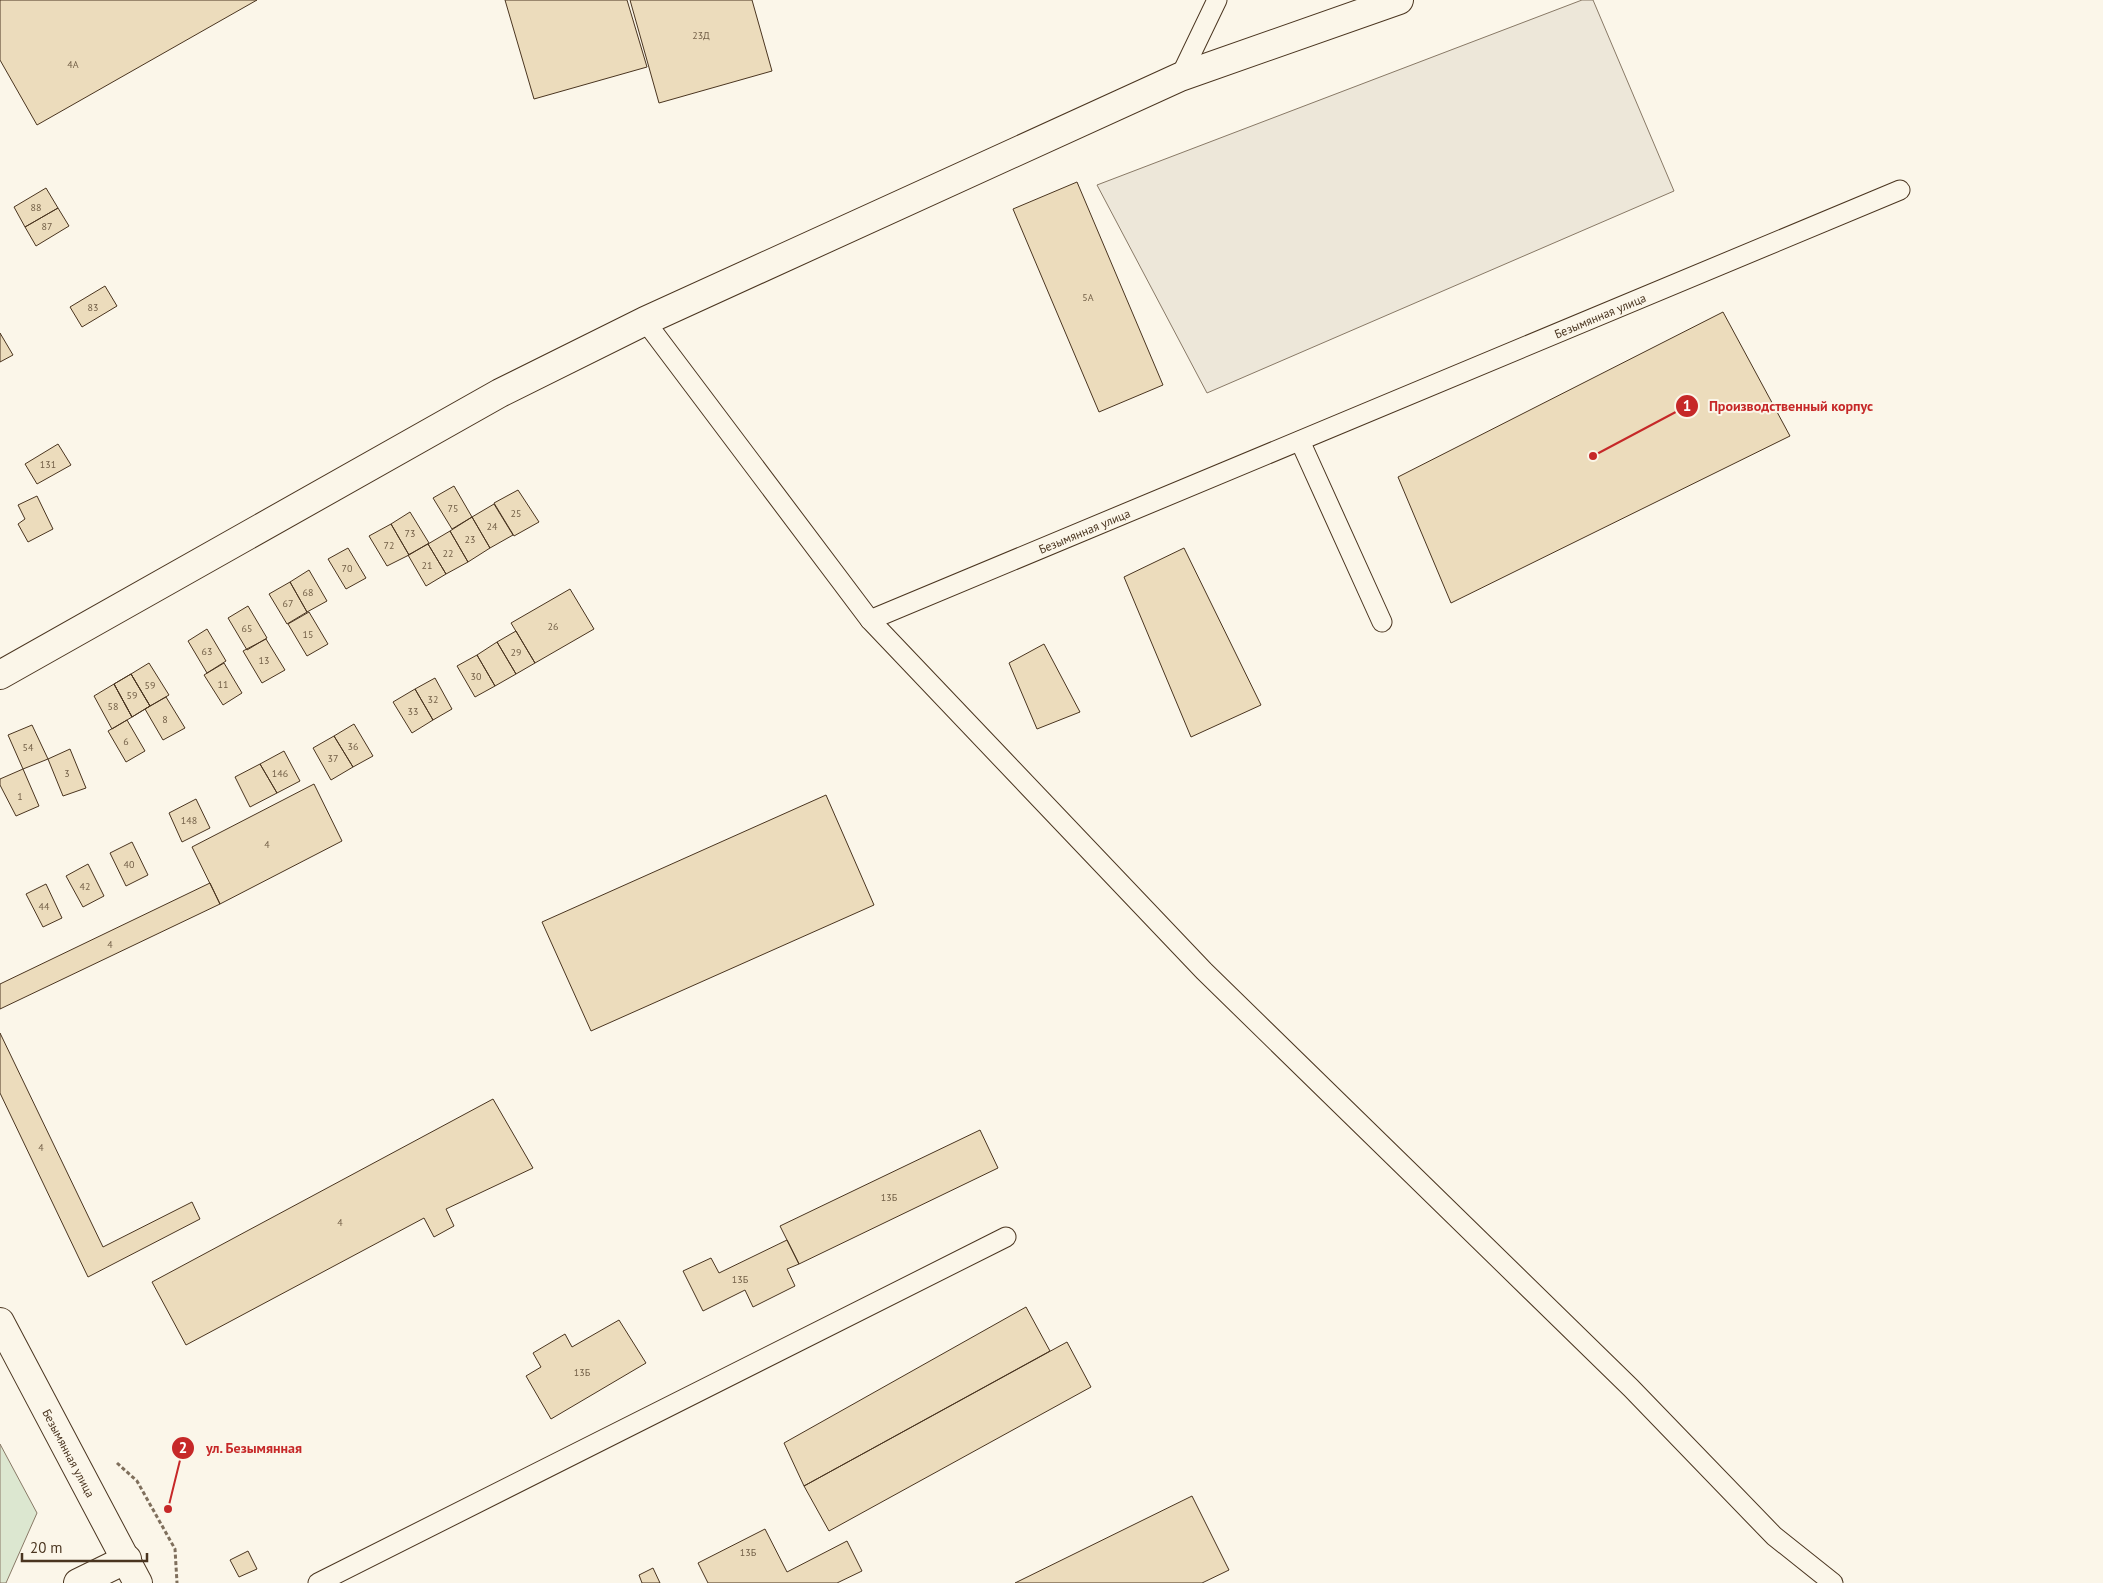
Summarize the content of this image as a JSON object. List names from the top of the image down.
{
  "streets": {
    "street": ["Безымянная улица"]
  },
  "places": ["Производственный корпус", "ул. Безымянная"],
  "house_numbers": [
    "23Д",
    "4А",
    "88",
    "87",
    "5А",
    "83",
    "131",
    "75",
    "25",
    "24",
    "73",
    "23",
    "72",
    "22",
    "21",
    "70",
    "68",
    "67",
    "26",
    "65",
    "15",
    "63",
    "29",
    "13",
    "30",
    "11",
    "59",
    "59",
    "32",
    "58",
    "33",
    "8",
    "6",
    "36",
    "54",
    "37",
    "3",
    "146",
    "1",
    "148",
    "4",
    "40",
    "42",
    "44",
    "4",
    "4",
    "13Б",
    "4",
    "13Б",
    "13Б",
    "13Б"
  ],
  "scale_bar": "20 m"
}
